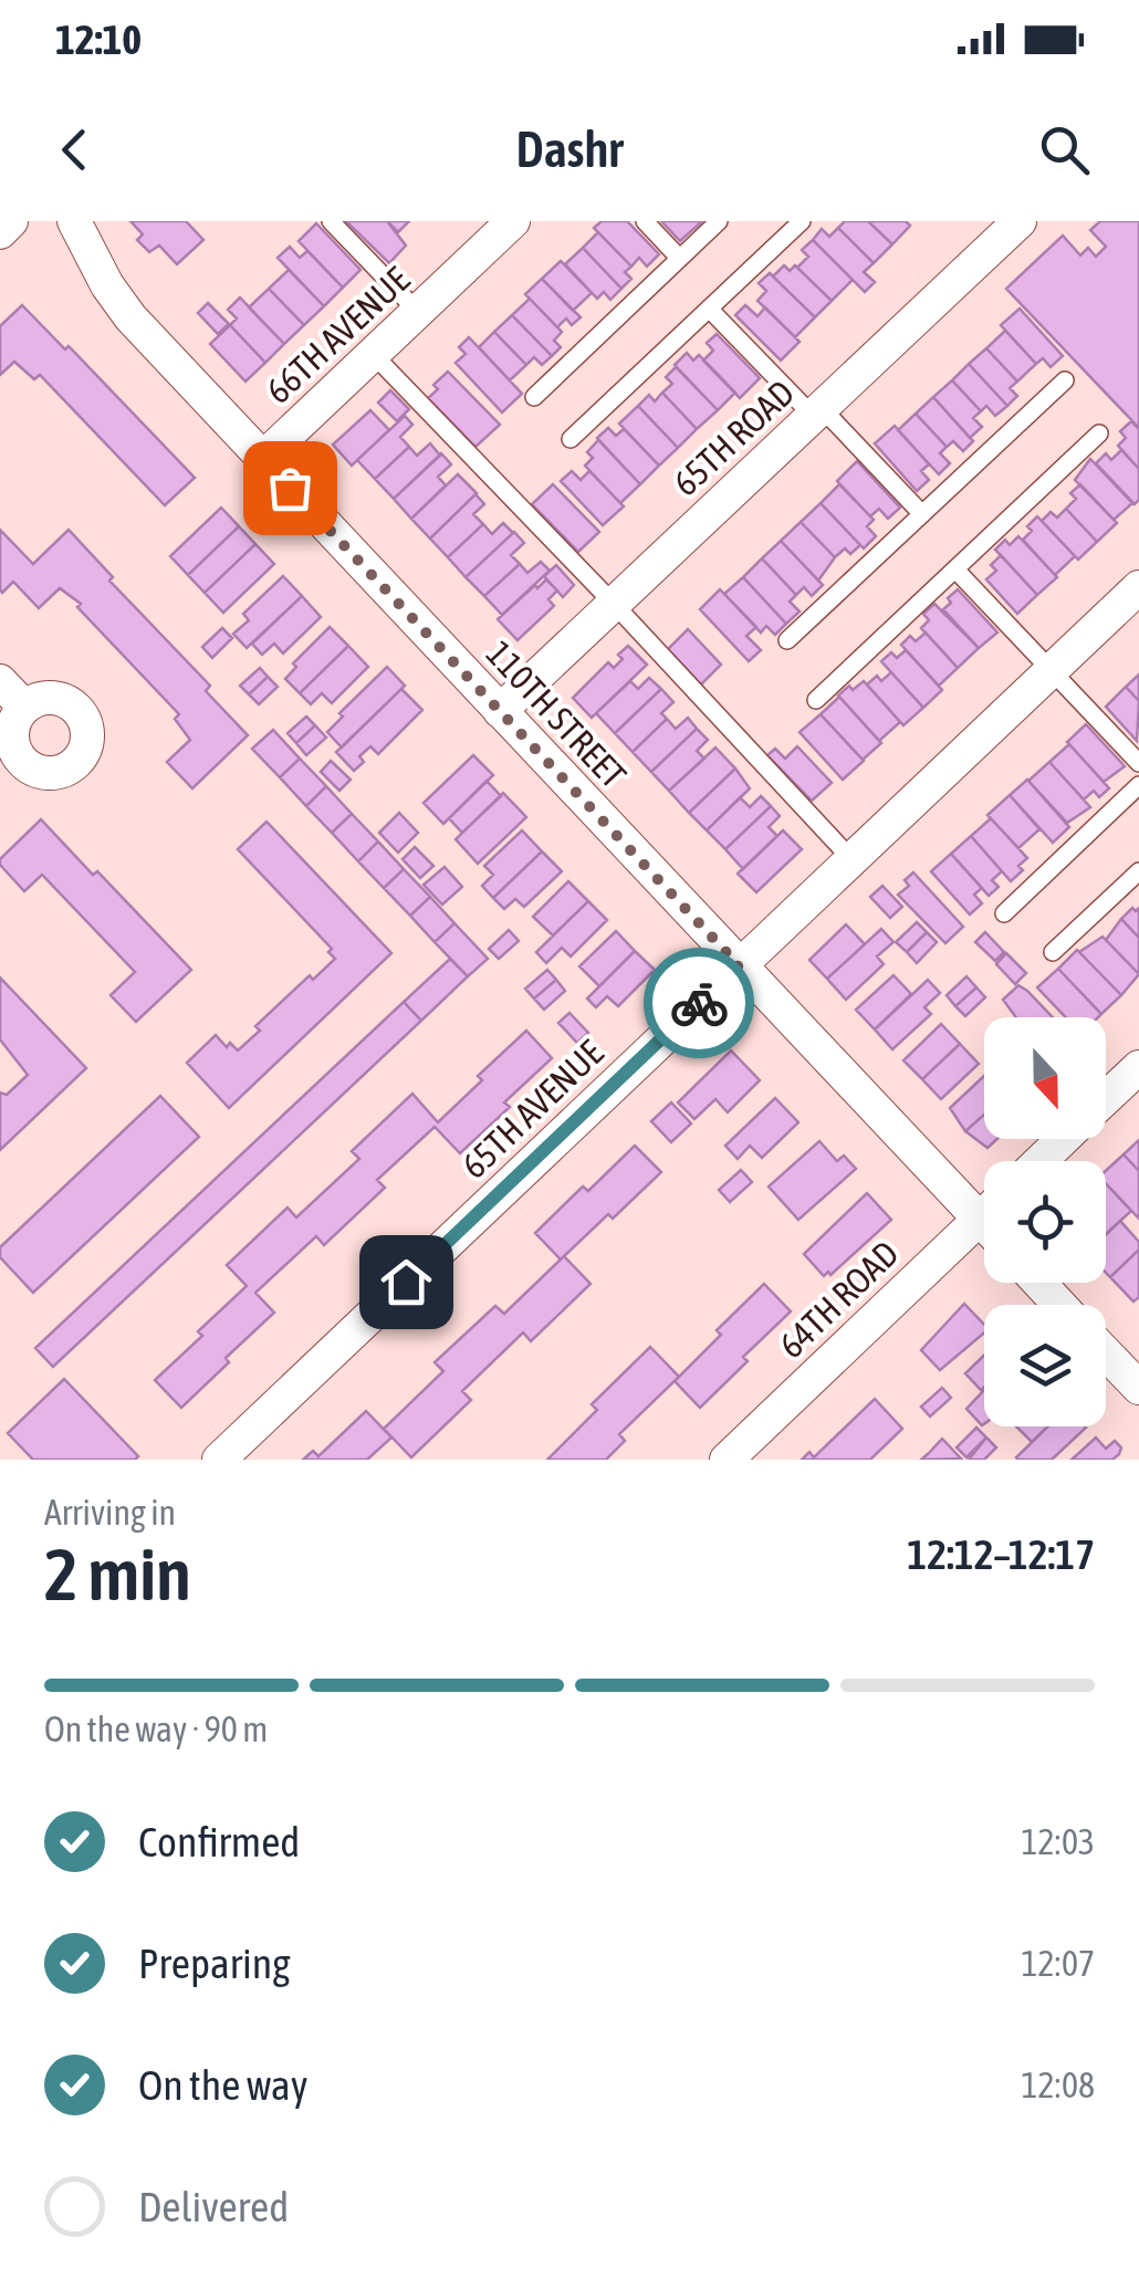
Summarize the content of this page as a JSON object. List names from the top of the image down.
{
  "streets": {
    "street": [
      "66TH AVENUE",
      "65TH ROAD",
      "110TH STREET",
      "65TH AVENUE",
      "64TH ROAD"
    ]
  },
  "crossings": [
    ["66TH AVENUE", "110TH STREET"],
    ["65TH ROAD", "110TH STREET"],
    ["110TH STREET", "65TH AVENUE"],
    ["110TH STREET", "64TH ROAD"]
  ],
  "north": "bottom",
  "page": {
    "status": "12:10",
    "header": "Dashr",
    "heading": ["2 min", "Arriving in", "12:12–12:17"],
    "bar": "On the way · 90 m",
    "list": [
      ["Confirmed", "12:03"],
      ["Preparing", "12:07"],
      ["On the way", "12:08"],
      "Delivered"
    ]
  }
}
